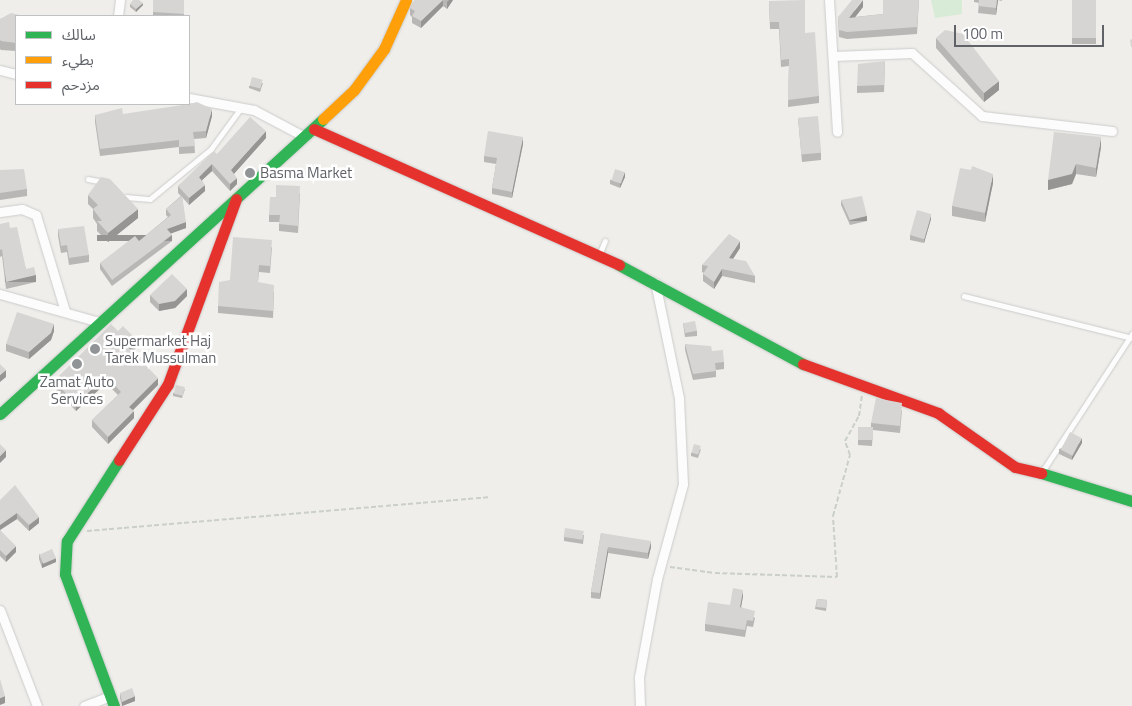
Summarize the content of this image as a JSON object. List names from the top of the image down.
{
  "places": ["Basma Market", "Supermarket Haj Tarek Mussulman", "Zamat Auto Services"],
  "legend": ["سالك", "بطيء", "مزدحم"],
  "scale_bar": "100 m"
}
